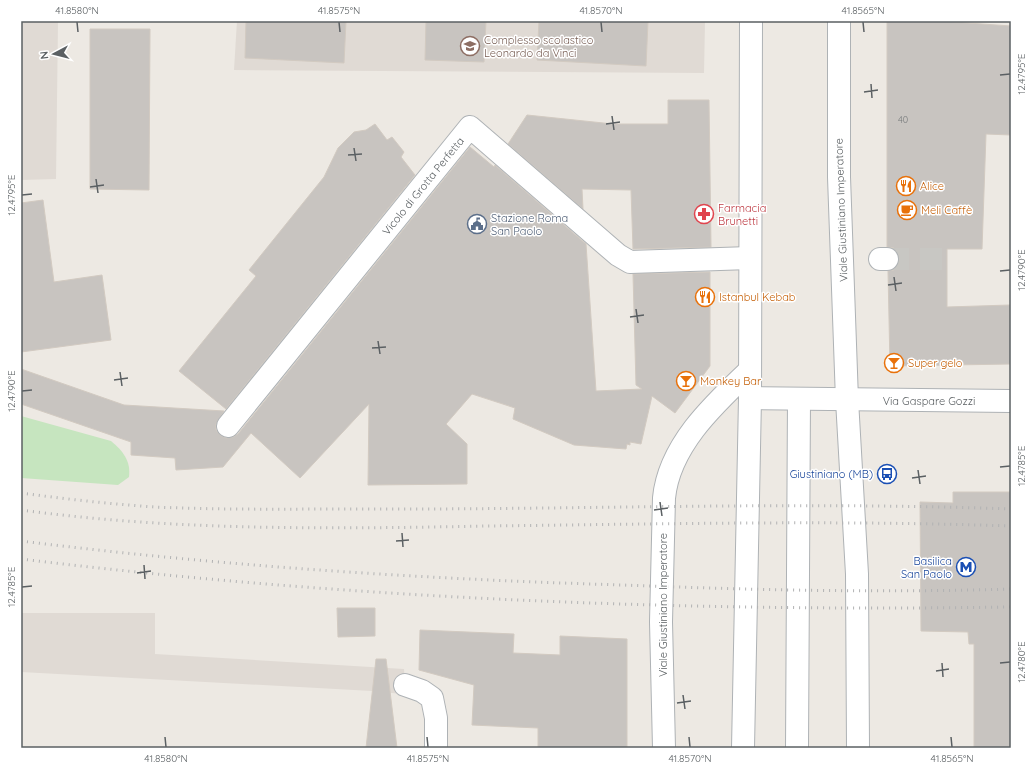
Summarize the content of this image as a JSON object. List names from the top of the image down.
{
  "streets": {
    "street": ["Vicolo di Grotta Perfetta", "Viale Giustiniano Imperatore", "Via Gaspare Gozzi"]
  },
  "crossings": [
    ["Viale Giustiniano Imperatore", "Via Gaspare Gozzi"]
  ],
  "places": {
    "school or university": ["Complesso scolastico Leonardo da Vinci"],
    "restaurant": ["Alice", "Istanbul Kebab"],
    "cafe": ["Meli Caffè"],
    "pharmacy": ["Farmacia Brunetti"],
    "public building": ["Stazione Roma San Paolo"],
    "bar": ["Super gelo", "Monkey Bar"],
    "bus stop": ["Giustiniano (MB)"],
    "metro station": ["Basilica San Paolo"]
  },
  "house_numbers": ["40"],
  "north": "left",
  "coordinates": [
    "41.8580°N",
    "41.8575°N",
    "41.8570°N",
    "41.8565°N",
    "12.4795°E",
    "12.4790°E",
    "12.4785°E",
    "12.4780°E"
  ]
}
